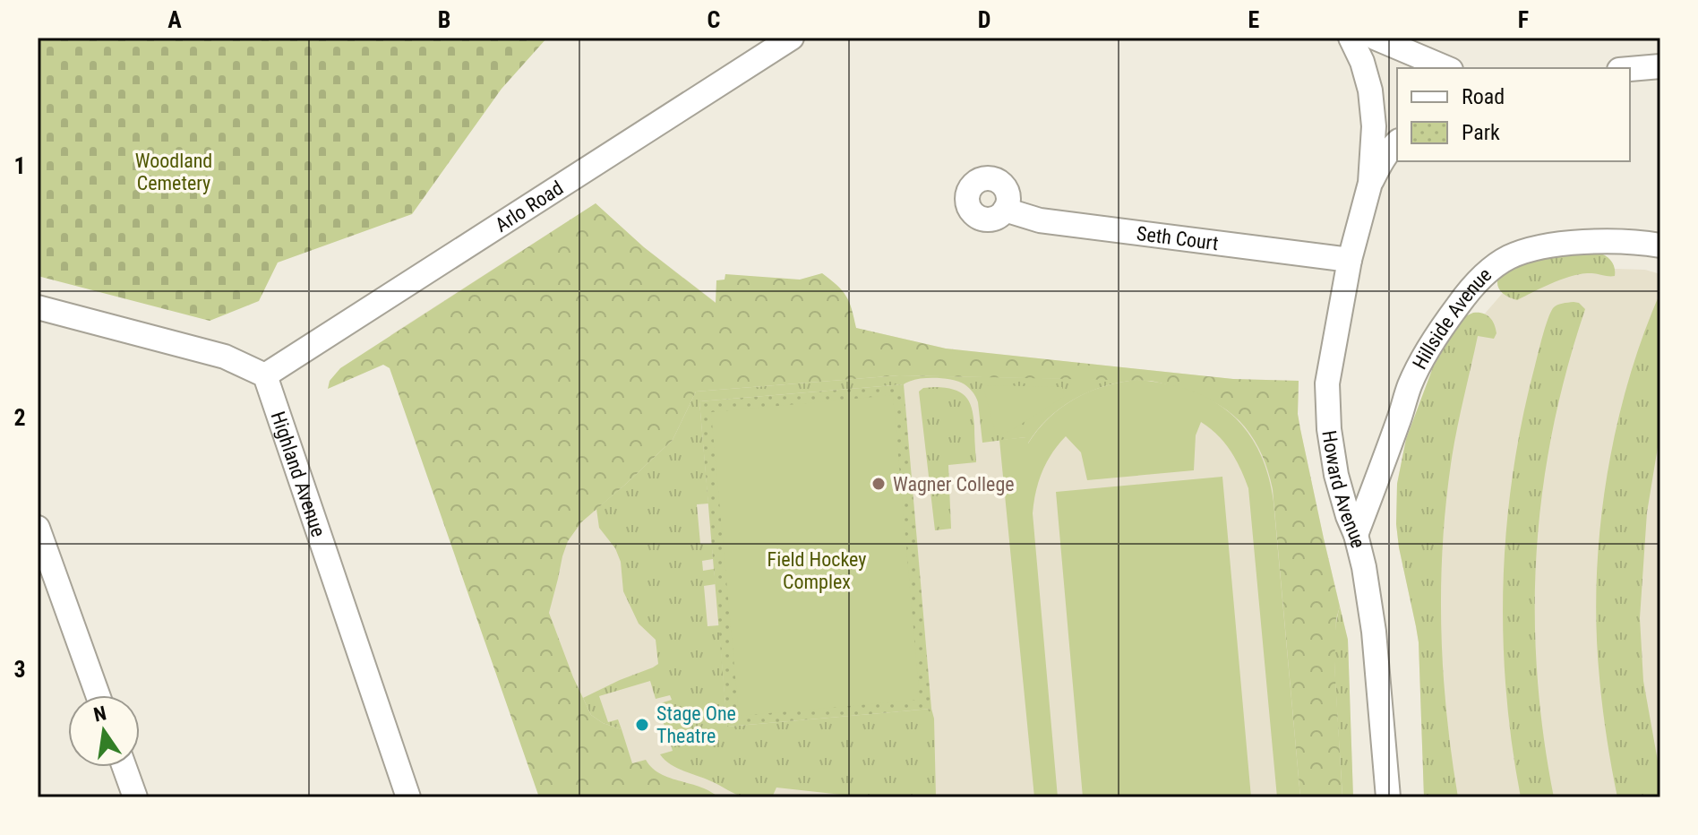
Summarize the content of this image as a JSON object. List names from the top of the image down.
{
  "streets": {
    "street": [
      "Arlo Road",
      "Seth Court",
      "Hillside Avenue",
      "Highland Avenue",
      "Howard Avenue"
    ]
  },
  "crossings": [
    ["Arlo Road", "Highland Avenue"],
    ["Seth Court", "Howard Avenue"],
    ["Hillside Avenue", "Howard Avenue"]
  ],
  "parks": ["Woodland Cemetery", "Field Hockey Complex"],
  "places": ["Wagner College", "Stage One Theatre"],
  "legend": ["Road", "Park"],
  "north": "top",
  "grid": {
    "columns": [
      "A",
      "B",
      "C",
      "D",
      "E",
      "F"
    ],
    "rows": ["1", "2", "3"]
  }
}
